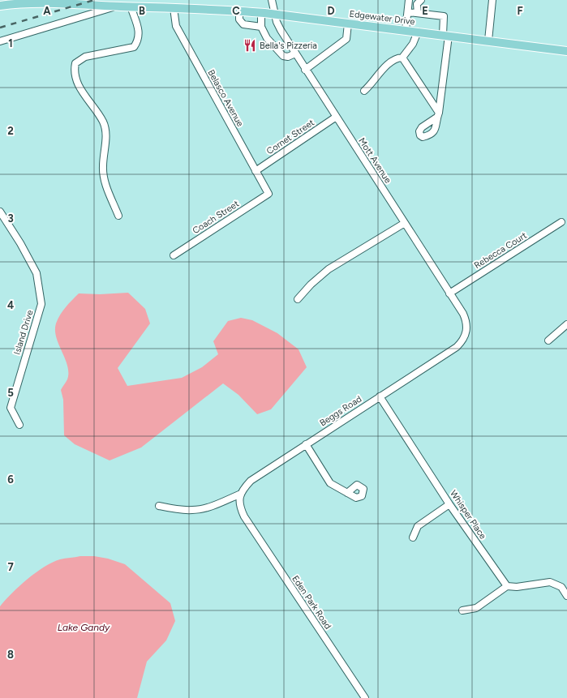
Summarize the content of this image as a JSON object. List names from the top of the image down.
{
  "streets": {
    "main road": ["Edgewater Drive"],
    "street": [
      "Belasco Avenue",
      "Cornet Street",
      "Mott Avenue",
      "Coach Street",
      "Rebecca Court",
      "Island Drive",
      "Beggs Road",
      "Whisper Place",
      "Eden Park Road"
    ]
  },
  "crossings": [
    ["Edgewater Drive", "Belasco Avenue"],
    ["Edgewater Drive", "Mott Avenue"],
    ["Belasco Avenue", "Cornet Street"],
    ["Belasco Avenue", "Coach Street"],
    ["Cornet Street", "Mott Avenue"],
    ["Mott Avenue", "Rebecca Court"],
    ["Mott Avenue", "Beggs Road"],
    ["Beggs Road", "Whisper Place"],
    ["Beggs Road", "Eden Park Road"]
  ],
  "water": ["Lake Gandy"],
  "places": {
    "restaurant": ["Bella's Pizzeria"]
  },
  "grid": {
    "columns": [
      "A",
      "B",
      "C",
      "D",
      "E",
      "F"
    ],
    "rows": [
      "1",
      "2",
      "3",
      "4",
      "5",
      "6",
      "7",
      "8"
    ]
  }
}
